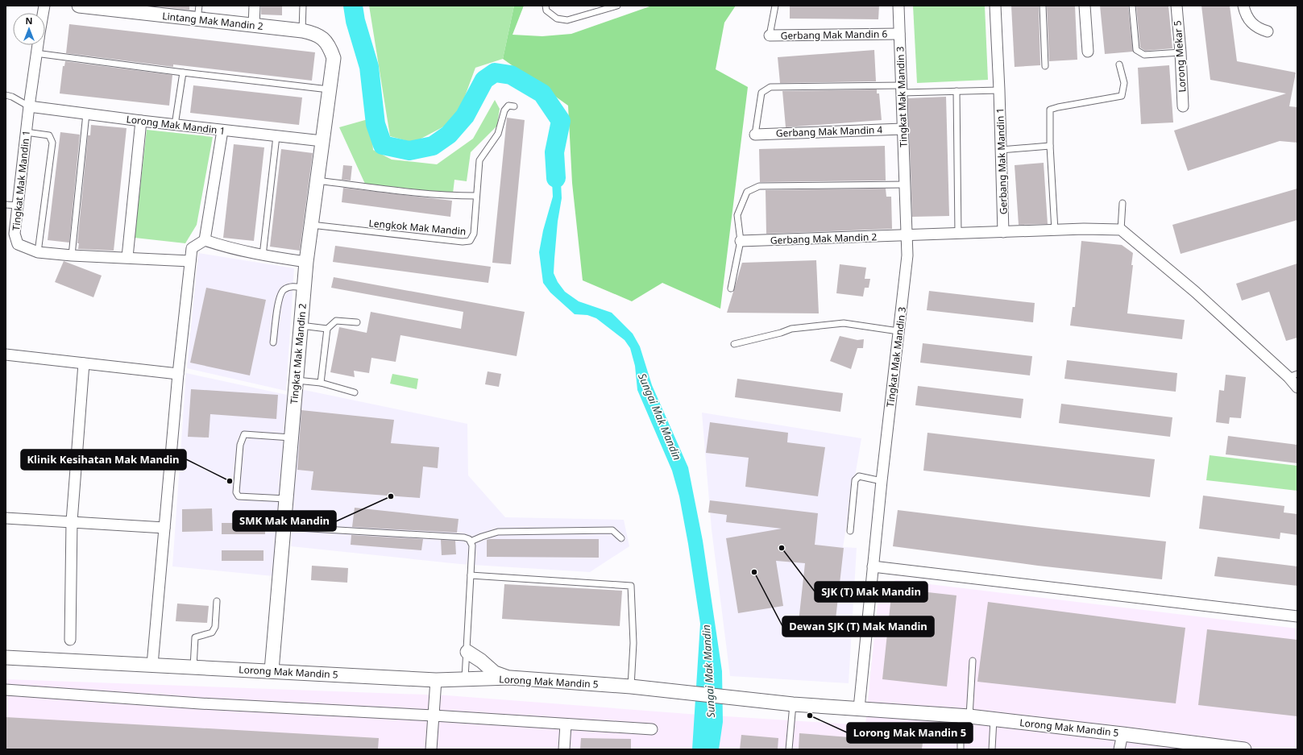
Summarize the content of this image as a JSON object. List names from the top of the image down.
{
  "streets": {
    "street": [
      "Lintang Mak Mandin 2",
      "Gerbang Mak Mandin 6",
      "Lorong Mekar 5",
      "Tingkat Mak Mandin 3",
      "Lorong Mak Mandin 1",
      "Gerbang Mak Mandin 4",
      "Gerbang Mak Mandin 1",
      "Tingkat Mak Mandin 1",
      "Gerbang Mak Mandin 2",
      "Tingkat Mak Mandin 2",
      "Lorong Mak Mandin 5"
    ],
    "lane": ["Lengkok Mak Mandin"]
  },
  "crossings": [
    ["Lintang Mak Mandin 2", "Tingkat Mak Mandin 2"],
    ["Gerbang Mak Mandin 6", "Tingkat Mak Mandin 3"],
    ["Tingkat Mak Mandin 3", "Gerbang Mak Mandin 4"],
    ["Tingkat Mak Mandin 3", "Gerbang Mak Mandin 2"],
    ["Tingkat Mak Mandin 3", "Lorong Mak Mandin 5"],
    ["Lorong Mak Mandin 1", "Tingkat Mak Mandin 1"],
    ["Lorong Mak Mandin 1", "Tingkat Mak Mandin 2"],
    ["Gerbang Mak Mandin 1", "Gerbang Mak Mandin 2"],
    ["Lengkok Mak Mandin", "Tingkat Mak Mandin 2"],
    ["Tingkat Mak Mandin 2", "Lorong Mak Mandin 5"]
  ],
  "water": ["Sungai Mak Mandin"],
  "places": [
    "Klinik Kesihatan Mak Mandin",
    "SMK Mak Mandin",
    "SJK (T) Mak Mandin",
    "Dewan SJK (T) Mak Mandin",
    "Lorong Mak Mandin 5"
  ],
  "north": "top"
}
